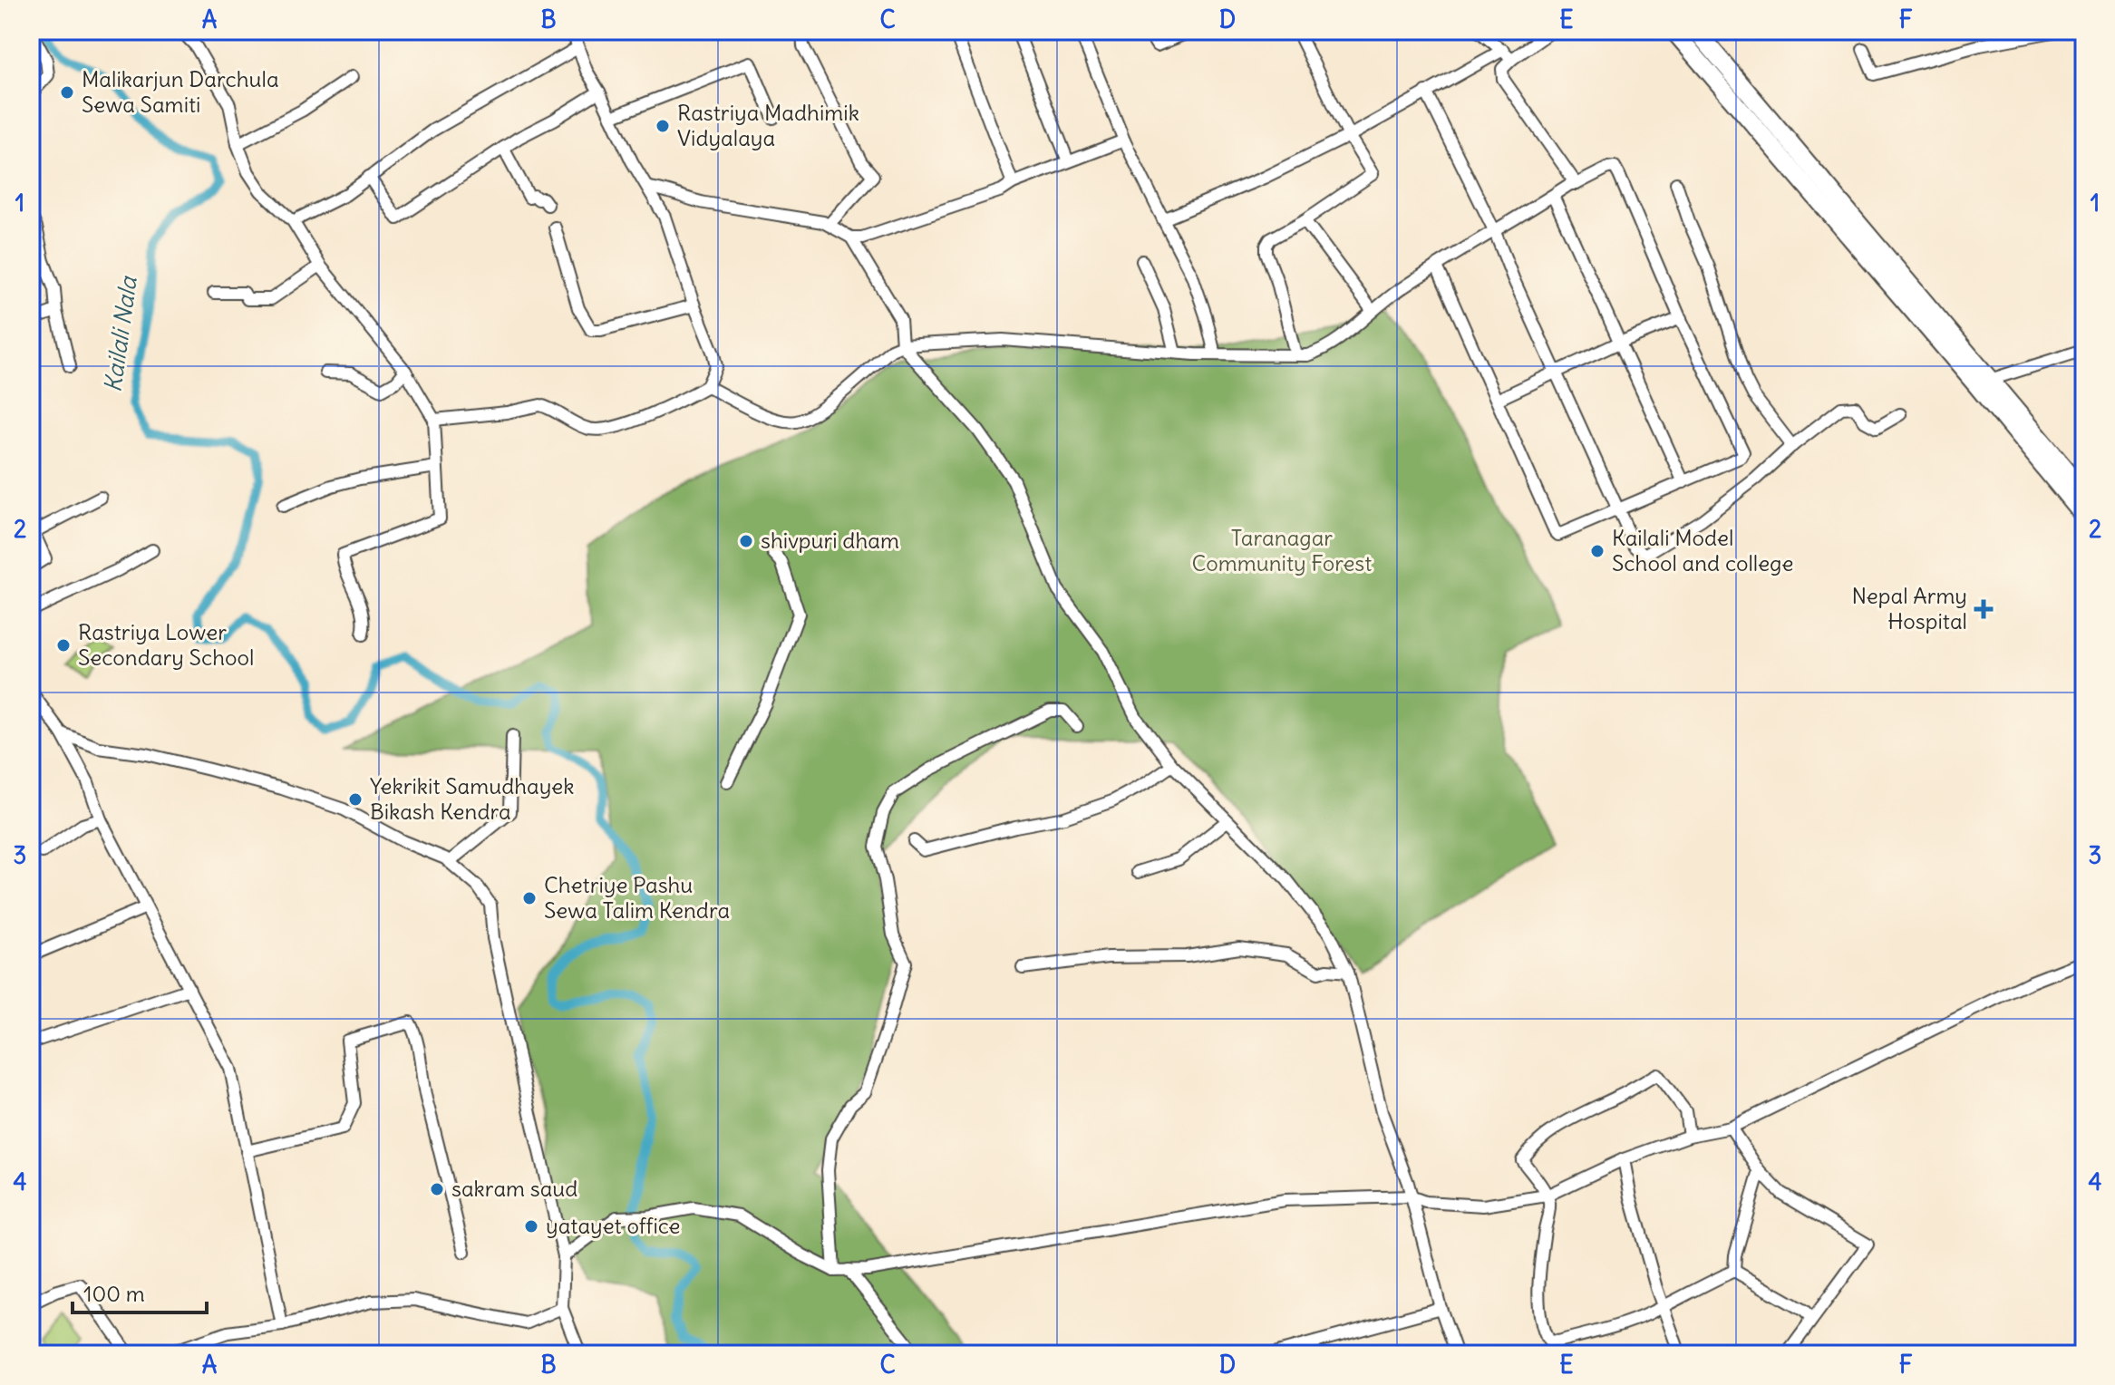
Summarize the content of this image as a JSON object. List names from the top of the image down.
{
  "water": ["Kailali Nala"],
  "parks": ["Taranagar Community Forest"],
  "places": {
    "other": [
      "Malikarjun Darchula Sewa Samiti",
      "Rastriya Madhimik Vidyalaya",
      "shivpuri dham",
      "Kailali Model School and college",
      "Rastriya Lower Secondary School",
      "Yekrikit Samudhayek Bikash Kendra",
      "Chetriye Pashu Sewa Talim Kendra",
      "sakram saud",
      "yatayet office"
    ],
    "health": ["Nepal Army Hospital"]
  },
  "scale_bar": "100 m",
  "grid": {
    "columns": [
      "A",
      "B",
      "C",
      "D",
      "E",
      "F"
    ],
    "rows": [
      "1",
      "2",
      "3",
      "4"
    ]
  }
}
